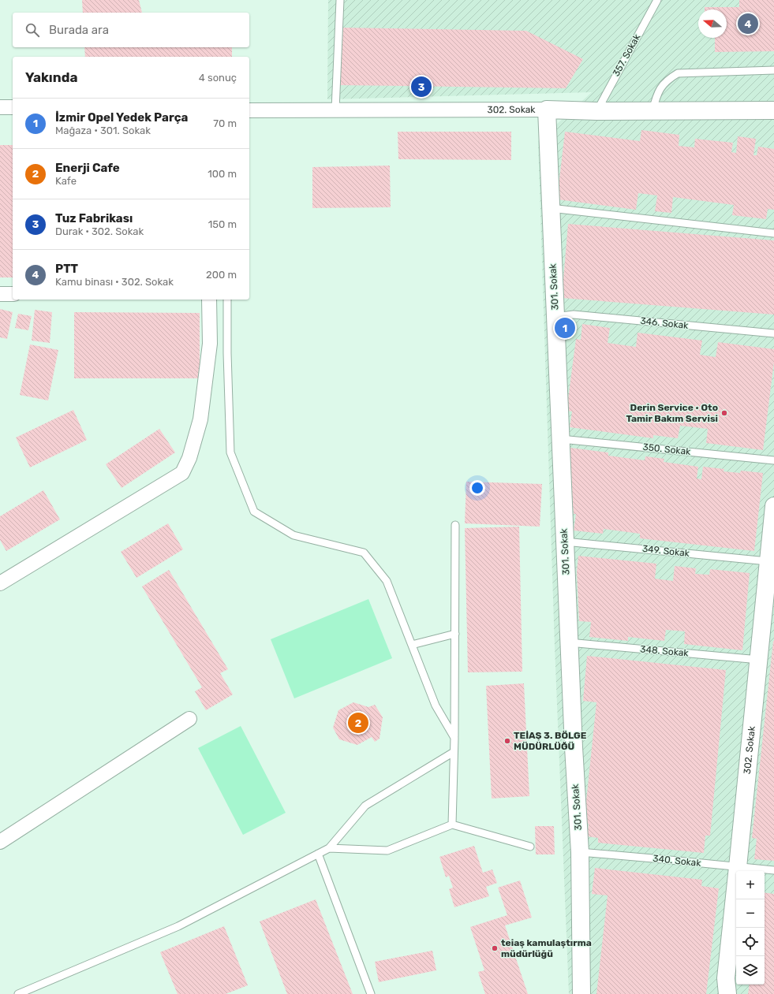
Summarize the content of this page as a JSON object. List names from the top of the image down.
{
  "streets": {
    "street": ["302. Sokak", "301. Sokak"],
    "lane": [
      "357. Sokak",
      "346. Sokak",
      "350. Sokak",
      "349. Sokak",
      "348. Sokak",
      "340. Sokak"
    ]
  },
  "crossings": [
    ["357. Sokak", "302. Sokak"],
    ["302. Sokak", "301. Sokak"],
    ["302. Sokak", "349. Sokak"],
    ["302. Sokak", "348. Sokak"],
    ["302. Sokak", "340. Sokak"],
    ["301. Sokak", "346. Sokak"],
    ["301. Sokak", "350. Sokak"],
    ["301. Sokak", "349. Sokak"],
    ["301. Sokak", "348. Sokak"],
    ["301. Sokak", "340. Sokak"]
  ],
  "places": ["Derin Service • Oto Tamir Bakım Servisi", "TEİAŞ 3. BÖLGE MÜDÜRLÜĞÜ", "teiaş kamulaştırma müdürlüğü"],
  "north": "left",
  "page": {
    "pins": [
      "4",
      "3",
      "1",
      "2"
    ],
    "search": "Burada ara",
    "heading": ["Yakında", "4 sonuç"],
    "list": [
      {
        "mark": "1",
        "name": "İzmir Opel Yedek Parça",
        "note": "Mağaza · 301. Sokak",
        "value": "70 m"
      },
      {
        "mark": "2",
        "name": "Enerji Cafe",
        "note": "Kafe",
        "value": "100 m"
      },
      {
        "mark": "3",
        "name": "Tuz Fabrikası",
        "note": "Durak · 302. Sokak",
        "value": "150 m"
      },
      {
        "mark": "4",
        "name": "PTT",
        "note": "Kamu binası · 302. Sokak",
        "value": "200 m"
      }
    ],
    "map_buttons": ["+", "−"]
  }
}
